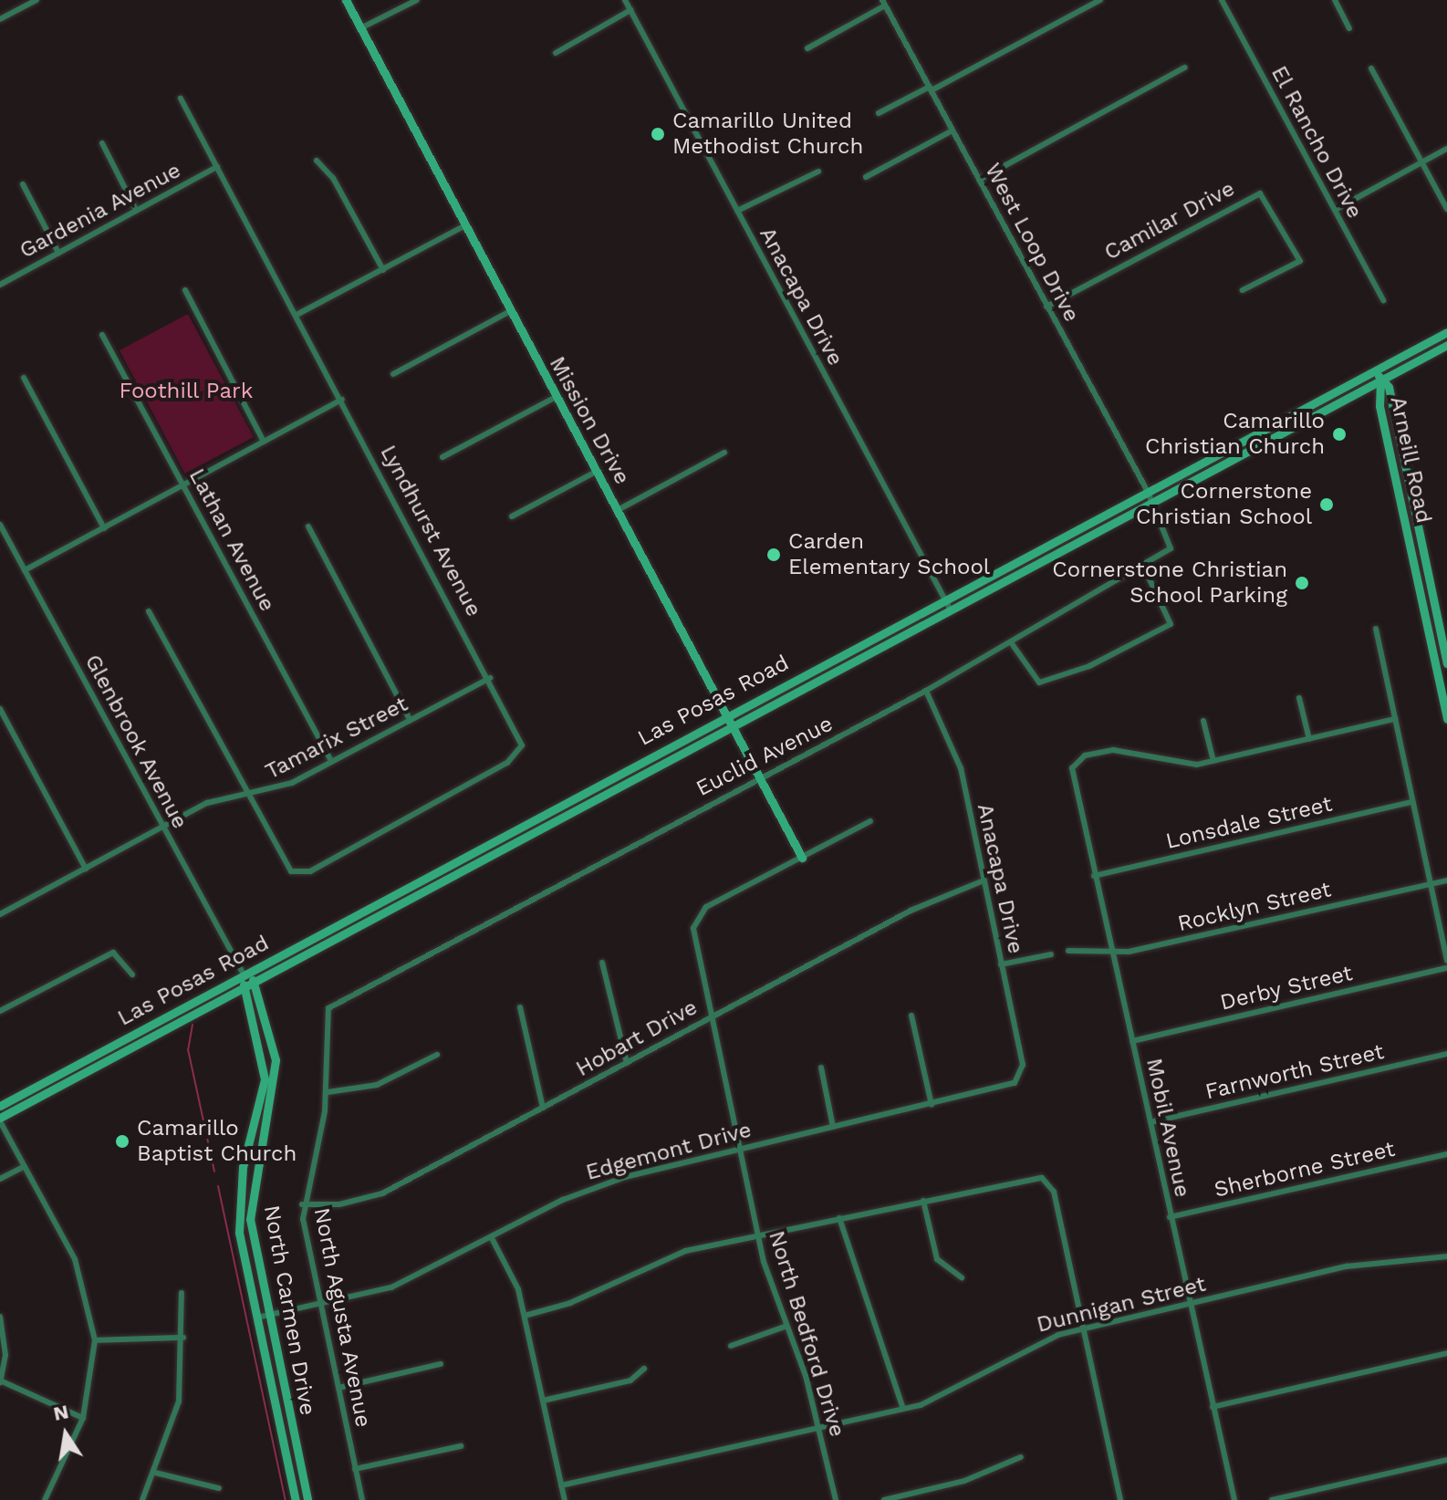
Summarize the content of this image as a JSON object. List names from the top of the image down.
{
  "streets": {
    "main road": [
      "Mission Drive",
      "Arneill Road",
      "Las Posas Road",
      "North Carmen Drive"
    ],
    "street": [
      "El Rancho Drive",
      "Gardenia Avenue",
      "Camilar Drive",
      "West Loop Drive",
      "Anacapa Drive",
      "Lyndhurst Avenue",
      "Lathan Avenue",
      "Tamarix Street",
      "Glenbrook Avenue",
      "Euclid Avenue",
      "Lonsdale Street",
      "Rocklyn Street",
      "Derby Street",
      "Hobart Drive",
      "Farnworth Street",
      "Mobil Avenue",
      "Edgemont Drive",
      "Sherborne Street",
      "Dunnigan Street",
      "North Agusta Avenue",
      "North Bedford Drive"
    ]
  },
  "crossings": [
    ["Gardenia Avenue", "Lyndhurst Avenue"],
    ["Camilar Drive", "West Loop Drive"],
    ["West Loop Drive", "Las Posas Road"],
    ["West Loop Drive", "Euclid Avenue"],
    ["Anacapa Drive", "Las Posas Road"],
    ["Anacapa Drive", "Euclid Avenue"],
    ["Anacapa Drive", "Hobart Drive"],
    ["Anacapa Drive", "Edgemont Drive"],
    ["Mission Drive", "Las Posas Road"],
    ["Mission Drive", "Euclid Avenue"],
    ["Mission Drive", "North Bedford Drive"],
    ["Arneill Road", "Las Posas Road"],
    ["Lyndhurst Avenue", "Tamarix Street"],
    ["Lathan Avenue", "Tamarix Street"],
    ["Las Posas Road", "Glenbrook Avenue"],
    ["Las Posas Road", "Euclid Avenue"],
    ["Las Posas Road", "North Carmen Drive"],
    ["Tamarix Street", "Glenbrook Avenue"],
    ["Glenbrook Avenue", "North Carmen Drive"],
    ["Euclid Avenue", "North Agusta Avenue"],
    ["Lonsdale Street", "Mobil Avenue"],
    ["Rocklyn Street", "Mobil Avenue"],
    ["Derby Street", "Mobil Avenue"],
    ["Hobart Drive", "North Agusta Avenue"],
    ["Hobart Drive", "North Bedford Drive"],
    ["Farnworth Street", "Mobil Avenue"],
    ["Mobil Avenue", "Sherborne Street"],
    ["Mobil Avenue", "Dunnigan Street"],
    ["Edgemont Drive", "North Carmen Drive"],
    ["Edgemont Drive", "North Agusta Avenue"],
    ["Edgemont Drive", "North Bedford Drive"],
    ["Dunnigan Street", "North Bedford Drive"]
  ],
  "parks": ["Foothill Park"],
  "places": [
    "Camarillo United Methodist Church",
    "Camarillo Christian Church",
    "Cornerstone Christian School",
    "Carden Elementary School",
    "Cornerstone Christian School Parking",
    "Camarillo Baptist Church"
  ],
  "north": "top"
}
